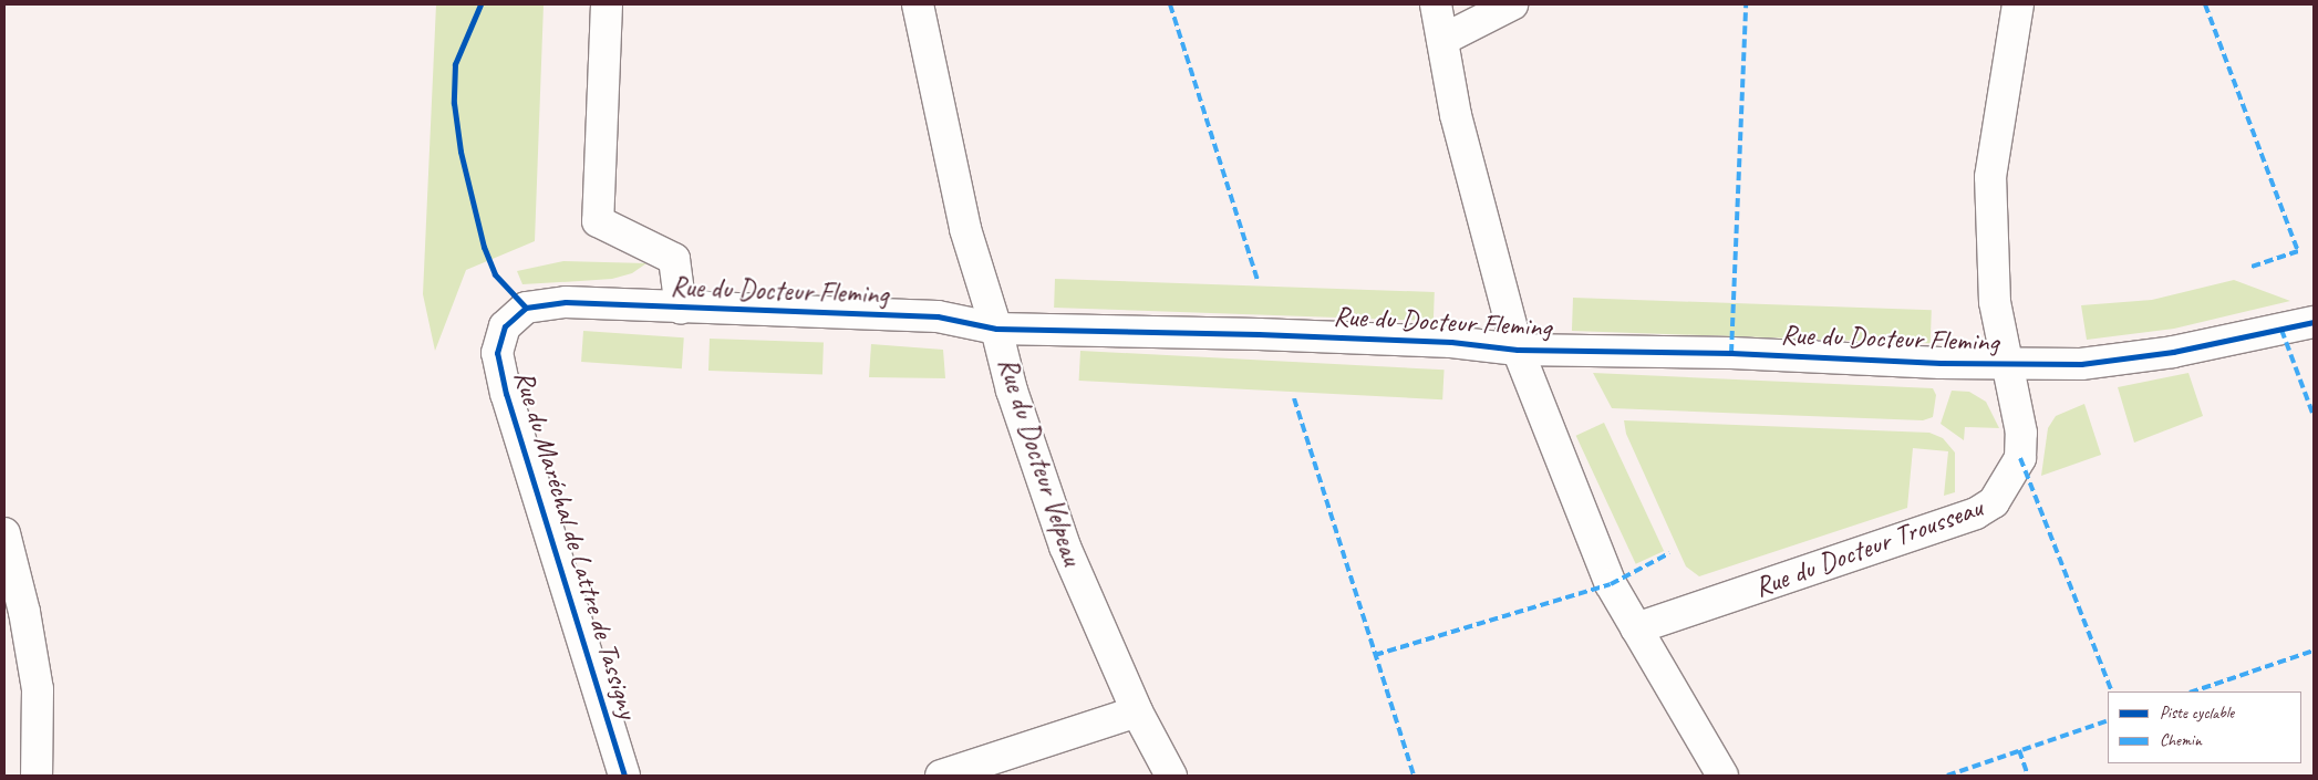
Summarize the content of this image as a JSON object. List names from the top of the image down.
{
  "streets": {
    "street": [
      "Rue du Docteur Fleming",
      "Rue du Docteur Velpeau",
      "Rue du Maréchal de Lattre de Tassigny",
      "Rue du Docteur Trousseau"
    ]
  },
  "crossings": [
    ["Rue du Docteur Fleming", "Rue du Docteur Velpeau"],
    ["Rue du Docteur Fleming", "Rue du Maréchal de Lattre de Tassigny"],
    ["Rue du Docteur Fleming", "Rue du Docteur Trousseau"]
  ],
  "legend": ["Piste cyclable", "Chemin"]
}
